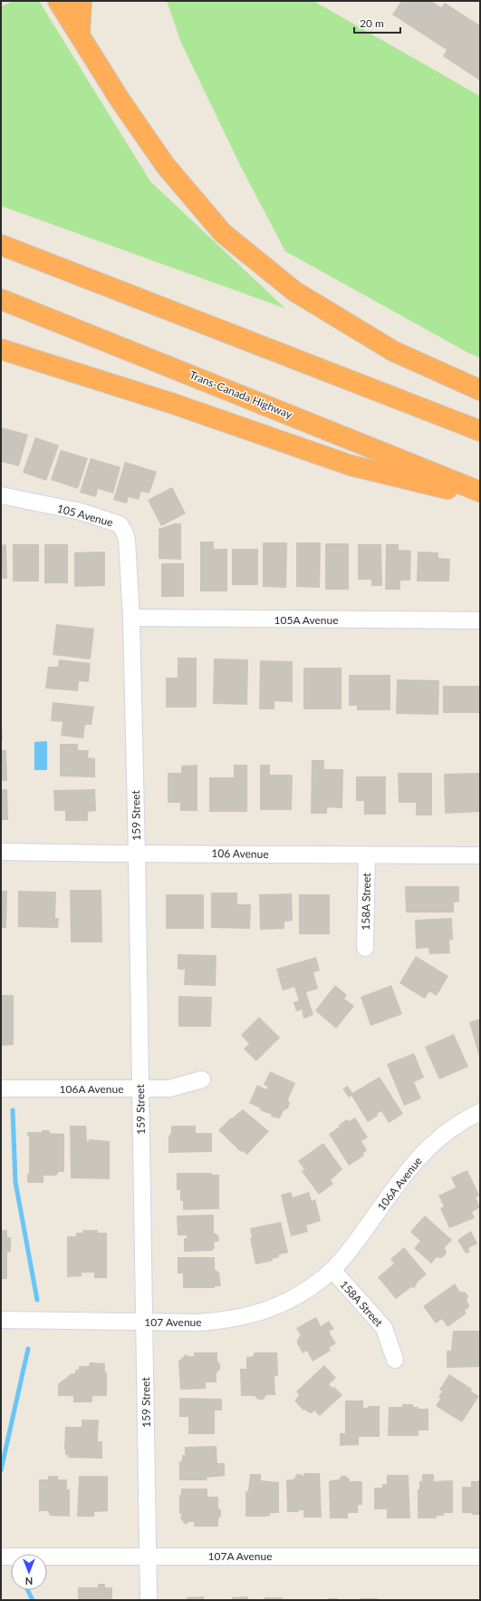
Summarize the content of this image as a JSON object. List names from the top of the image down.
{
  "streets": {
    "highway": ["Trans-Canada Highway"],
    "street": [
      "105 Avenue",
      "105A Avenue",
      "159 Street",
      "106 Avenue",
      "158A Street",
      "106A Avenue",
      "107 Avenue",
      "107A Avenue"
    ]
  },
  "crossings": [
    ["105 Avenue", "105A Avenue"],
    ["105 Avenue", "159 Street"],
    ["105A Avenue", "159 Street"],
    ["159 Street", "106 Avenue"],
    ["159 Street", "106A Avenue"],
    ["159 Street", "107 Avenue"],
    ["159 Street", "107A Avenue"],
    ["106 Avenue", "158A Street"],
    ["158A Street", "106A Avenue"],
    ["158A Street", "107 Avenue"],
    ["106A Avenue", "107 Avenue"]
  ],
  "scale_bar": "20 m",
  "north": "bottom"
}
